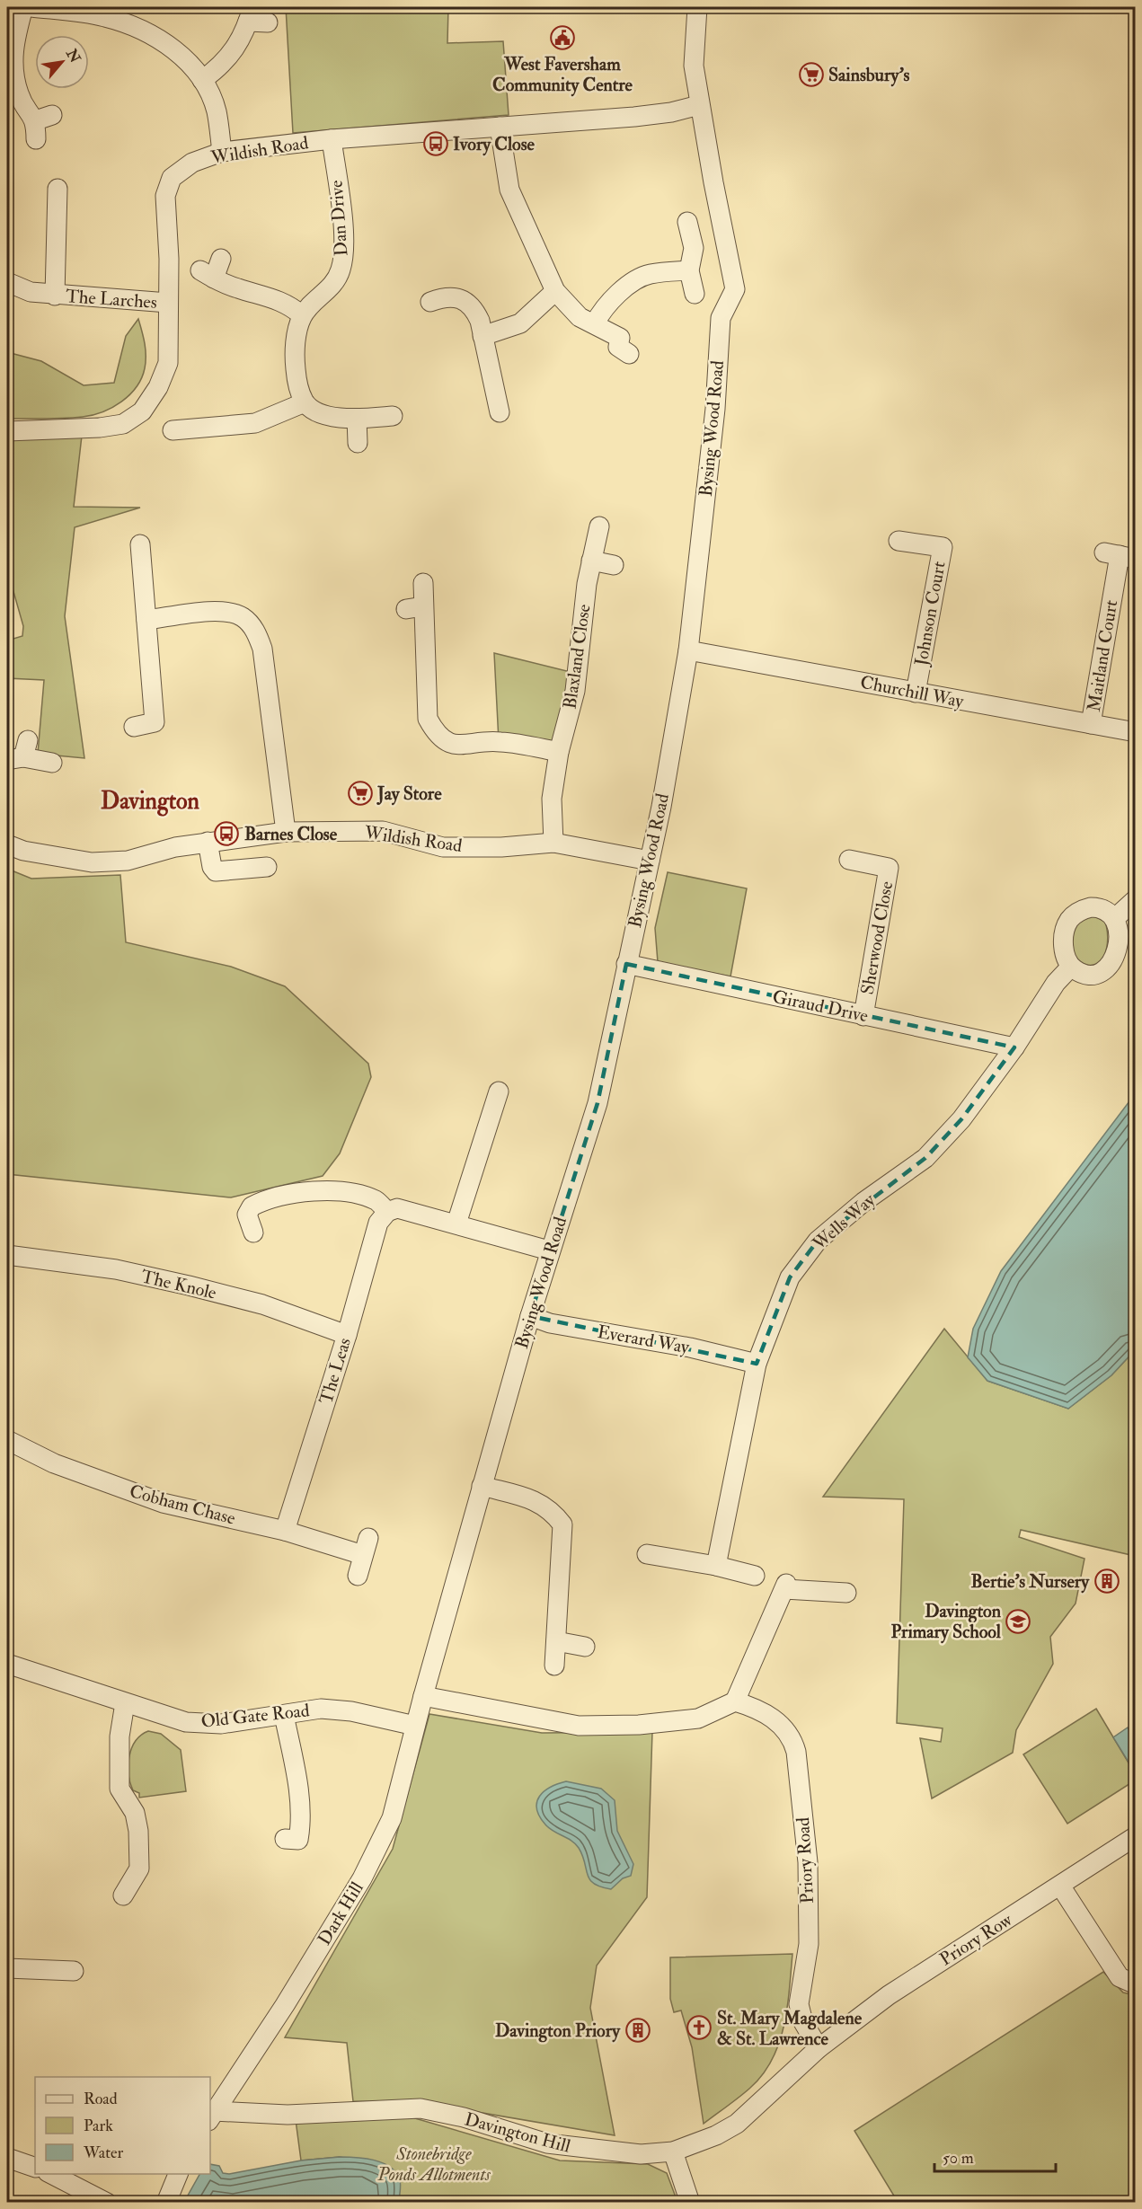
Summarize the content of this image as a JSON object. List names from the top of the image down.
{
  "streets": {
    "street": [
      "Wildish Road",
      "Dan Drive",
      "The Larches",
      "Bysing Wood Road",
      "Johnson Court",
      "Maitland Court",
      "Blaxland Close",
      "Churchill Way",
      "Sherwood Close",
      "Giraud Drive",
      "Wells Way",
      "The Knole",
      "Everard Way",
      "The Leas",
      "Cobham Chase",
      "Old Gate Road",
      "Priory Road",
      "Dark Hill",
      "Priory Row",
      "Davington Hill"
    ]
  },
  "crossings": [
    ["Wildish Road", "Dan Drive"],
    ["Wildish Road", "The Larches"],
    ["Wildish Road", "Bysing Wood Road"],
    ["Wildish Road", "Blaxland Close"],
    ["Bysing Wood Road", "Churchill Way"],
    ["Bysing Wood Road", "Giraud Drive"],
    ["Bysing Wood Road", "Everard Way"],
    ["Bysing Wood Road", "Dark Hill"],
    ["Johnson Court", "Churchill Way"],
    ["Maitland Court", "Churchill Way"],
    ["Sherwood Close", "Giraud Drive"],
    ["Giraud Drive", "Wells Way"],
    ["Wells Way", "Everard Way"],
    ["The Knole", "The Leas"],
    ["The Leas", "Cobham Chase"],
    ["Old Gate Road", "Dark Hill"],
    ["Priory Road", "Priory Row"],
    ["Priory Road", "Davington Hill"],
    ["Dark Hill", "Davington Hill"],
    ["Priory Row", "Davington Hill"]
  ],
  "districts": ["Davington"],
  "parks": ["Stonebridge Ponds Allotments"],
  "places": {
    "public building": ["West Faversham Community Centre"],
    "supermarket": ["Sainsbury's", "Jay Store"],
    "bus stop": ["Ivory Close", "Barnes Close"],
    "building": ["Bertie's Nursery", "Davington Priory"],
    "school or university": ["Davington Primary School"],
    "church": ["St. Mary Magdalene & St. Lawrence"]
  },
  "legend": ["Road", "Park", "Water"],
  "scale_bar": "50 m",
  "north": "top right"
}
